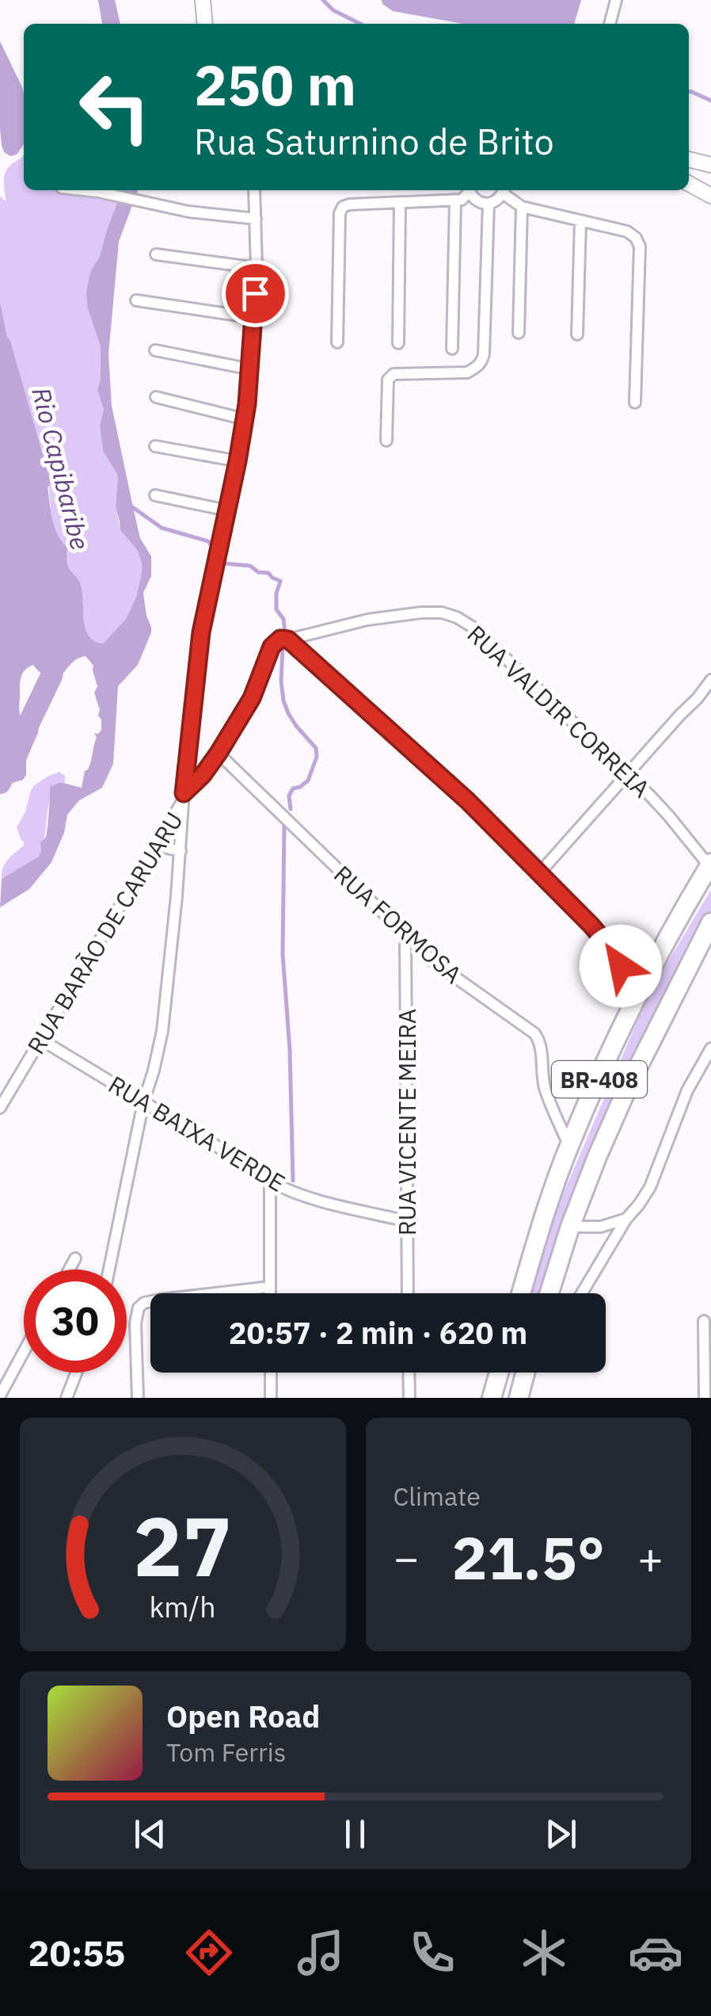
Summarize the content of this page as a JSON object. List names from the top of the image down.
{
  "streets": {
    "highway": ["BR-408"],
    "street": [
      "RUA VALDIR CORREIA",
      "RUA FORMOSA",
      "RUA BARÃO DE CARUARU",
      "RUA VICENTE MEIRA",
      "RUA BAIXA VERDE"
    ]
  },
  "crossings": [
    ["RUA VALDIR CORREIA", "BR-408"],
    ["RUA FORMOSA", "BR-408"],
    ["RUA FORMOSA", "RUA VICENTE MEIRA"],
    ["RUA BARÃO DE CARUARU", "RUA BAIXA VERDE"],
    ["RUA VICENTE MEIRA", "RUA BAIXA VERDE"]
  ],
  "water": ["Rio Capibaribe"],
  "page": {
    "turn": ["250 m", "Rua Saturnino de Brito"],
    "limit": "30",
    "trip": "20:57 · 2 min · 620 m",
    "tile": "Climate",
    "heat": ["−", "21.5°", "+"],
    "song": ["Open Road", "Tom Ferris"],
    "tabs": "20:55",
    "gauge": ["27", "km/h"]
  }
}
